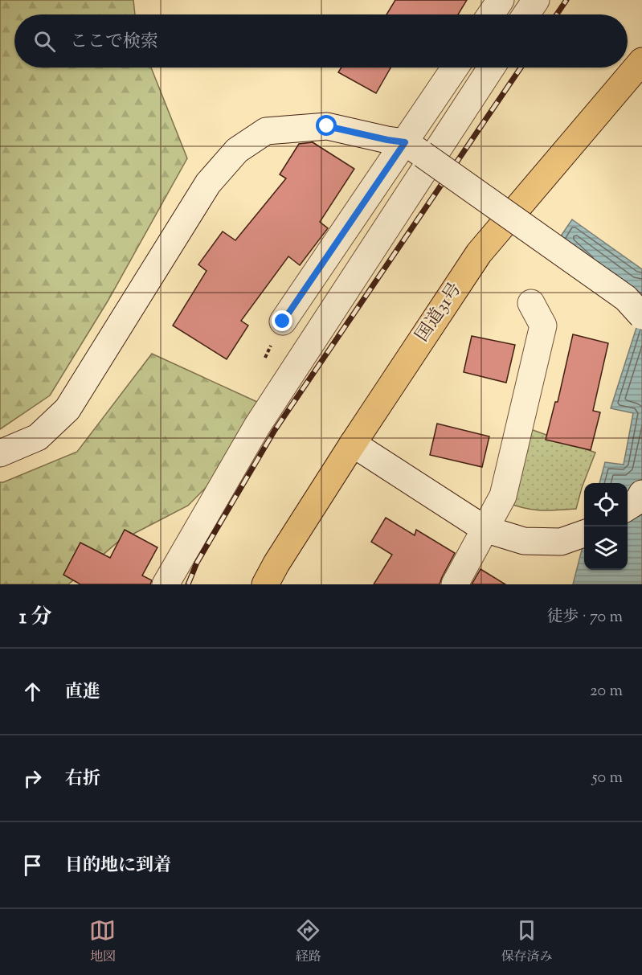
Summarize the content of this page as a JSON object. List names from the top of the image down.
{
  "streets": {
    "highway": ["国道31号"]
  },
  "page": {
    "search": "ここで検索",
    "heading": ["1 分", "徒歩 · 70 m"],
    "list": [
      ["直進", "20 m"],
      ["右折", "50 m"],
      "目的地に到着"
    ],
    "nav": ["地図", "経路", "保存済み"]
  }
}
